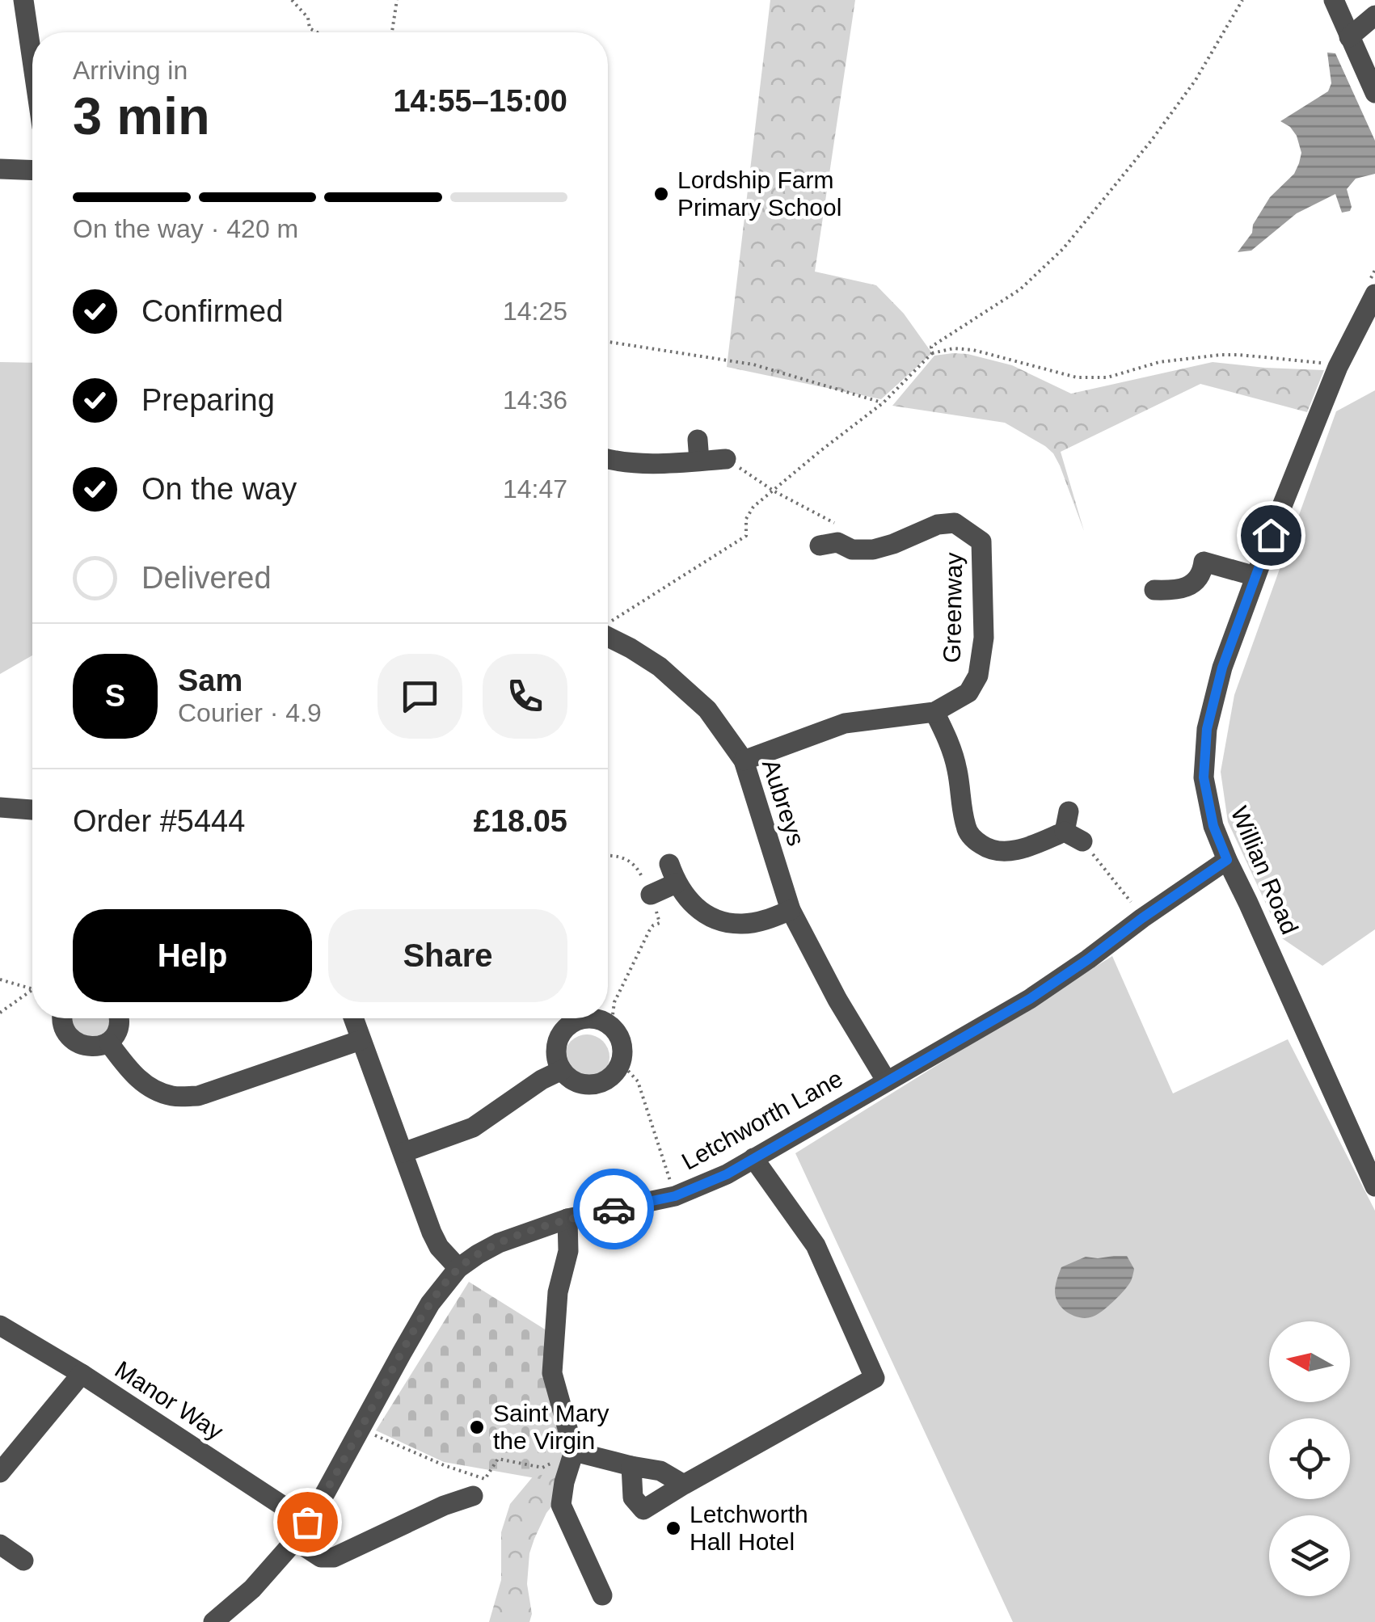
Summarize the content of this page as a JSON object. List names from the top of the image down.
{
  "streets": {
    "street": [
      "Greenway",
      "Aubreys",
      "Willian Road",
      "Letchworth Lane",
      "Manor Way"
    ]
  },
  "crossings": [
    ["Greenway", "Aubreys"],
    ["Aubreys", "Letchworth Lane"],
    ["Willian Road", "Letchworth Lane"],
    ["Letchworth Lane", "Manor Way"]
  ],
  "places": ["Lordship Farm Primary School", "Saint Mary the Virgin", "Letchworth Hall Hotel"],
  "north": "left",
  "page": {
    "heading": ["3 min", "Arriving in", "14:55–15:00"],
    "panel": [
      "Sam",
      "Courier · 4.9",
      "Order #5444",
      "£18.05"
    ],
    "bar": "On the way · 420 m",
    "list": [
      ["Confirmed", "14:25"],
      ["Preparing", "14:36"],
      ["On the way", "14:47"],
      "Delivered"
    ],
    "round": "S",
    "buttons": ["Help", "Share"]
  }
}
